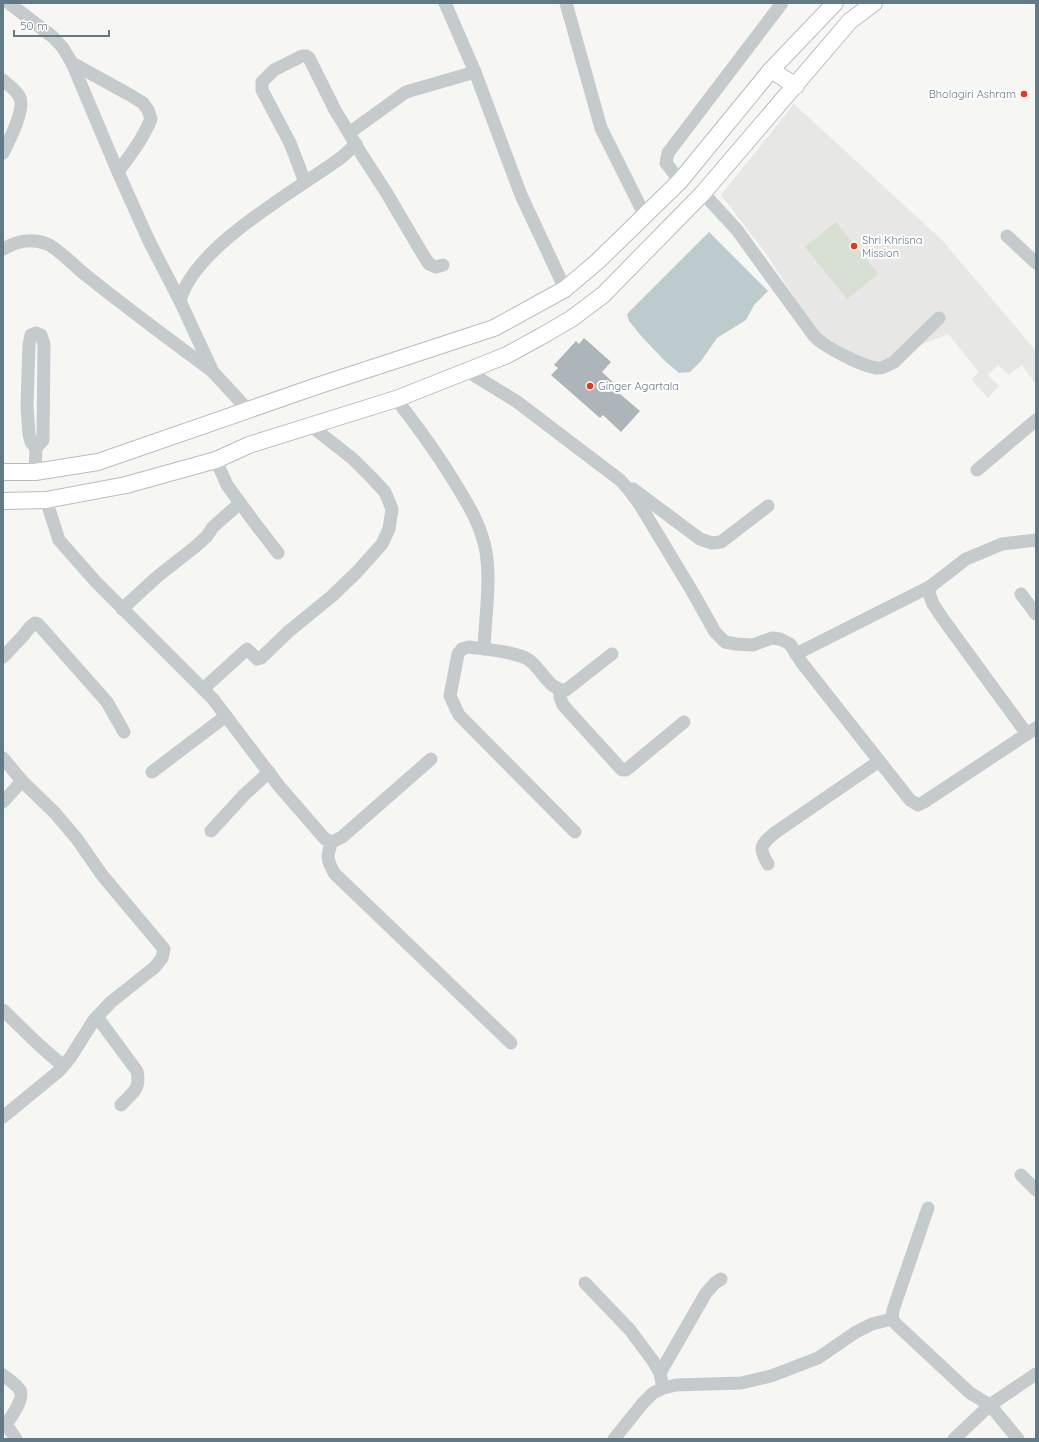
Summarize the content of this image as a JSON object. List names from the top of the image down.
{
  "places": ["Bholagiri Ashram", "Shri Khrisna Mission", "Ginger Agartala"],
  "scale_bar": "50 m"
}
